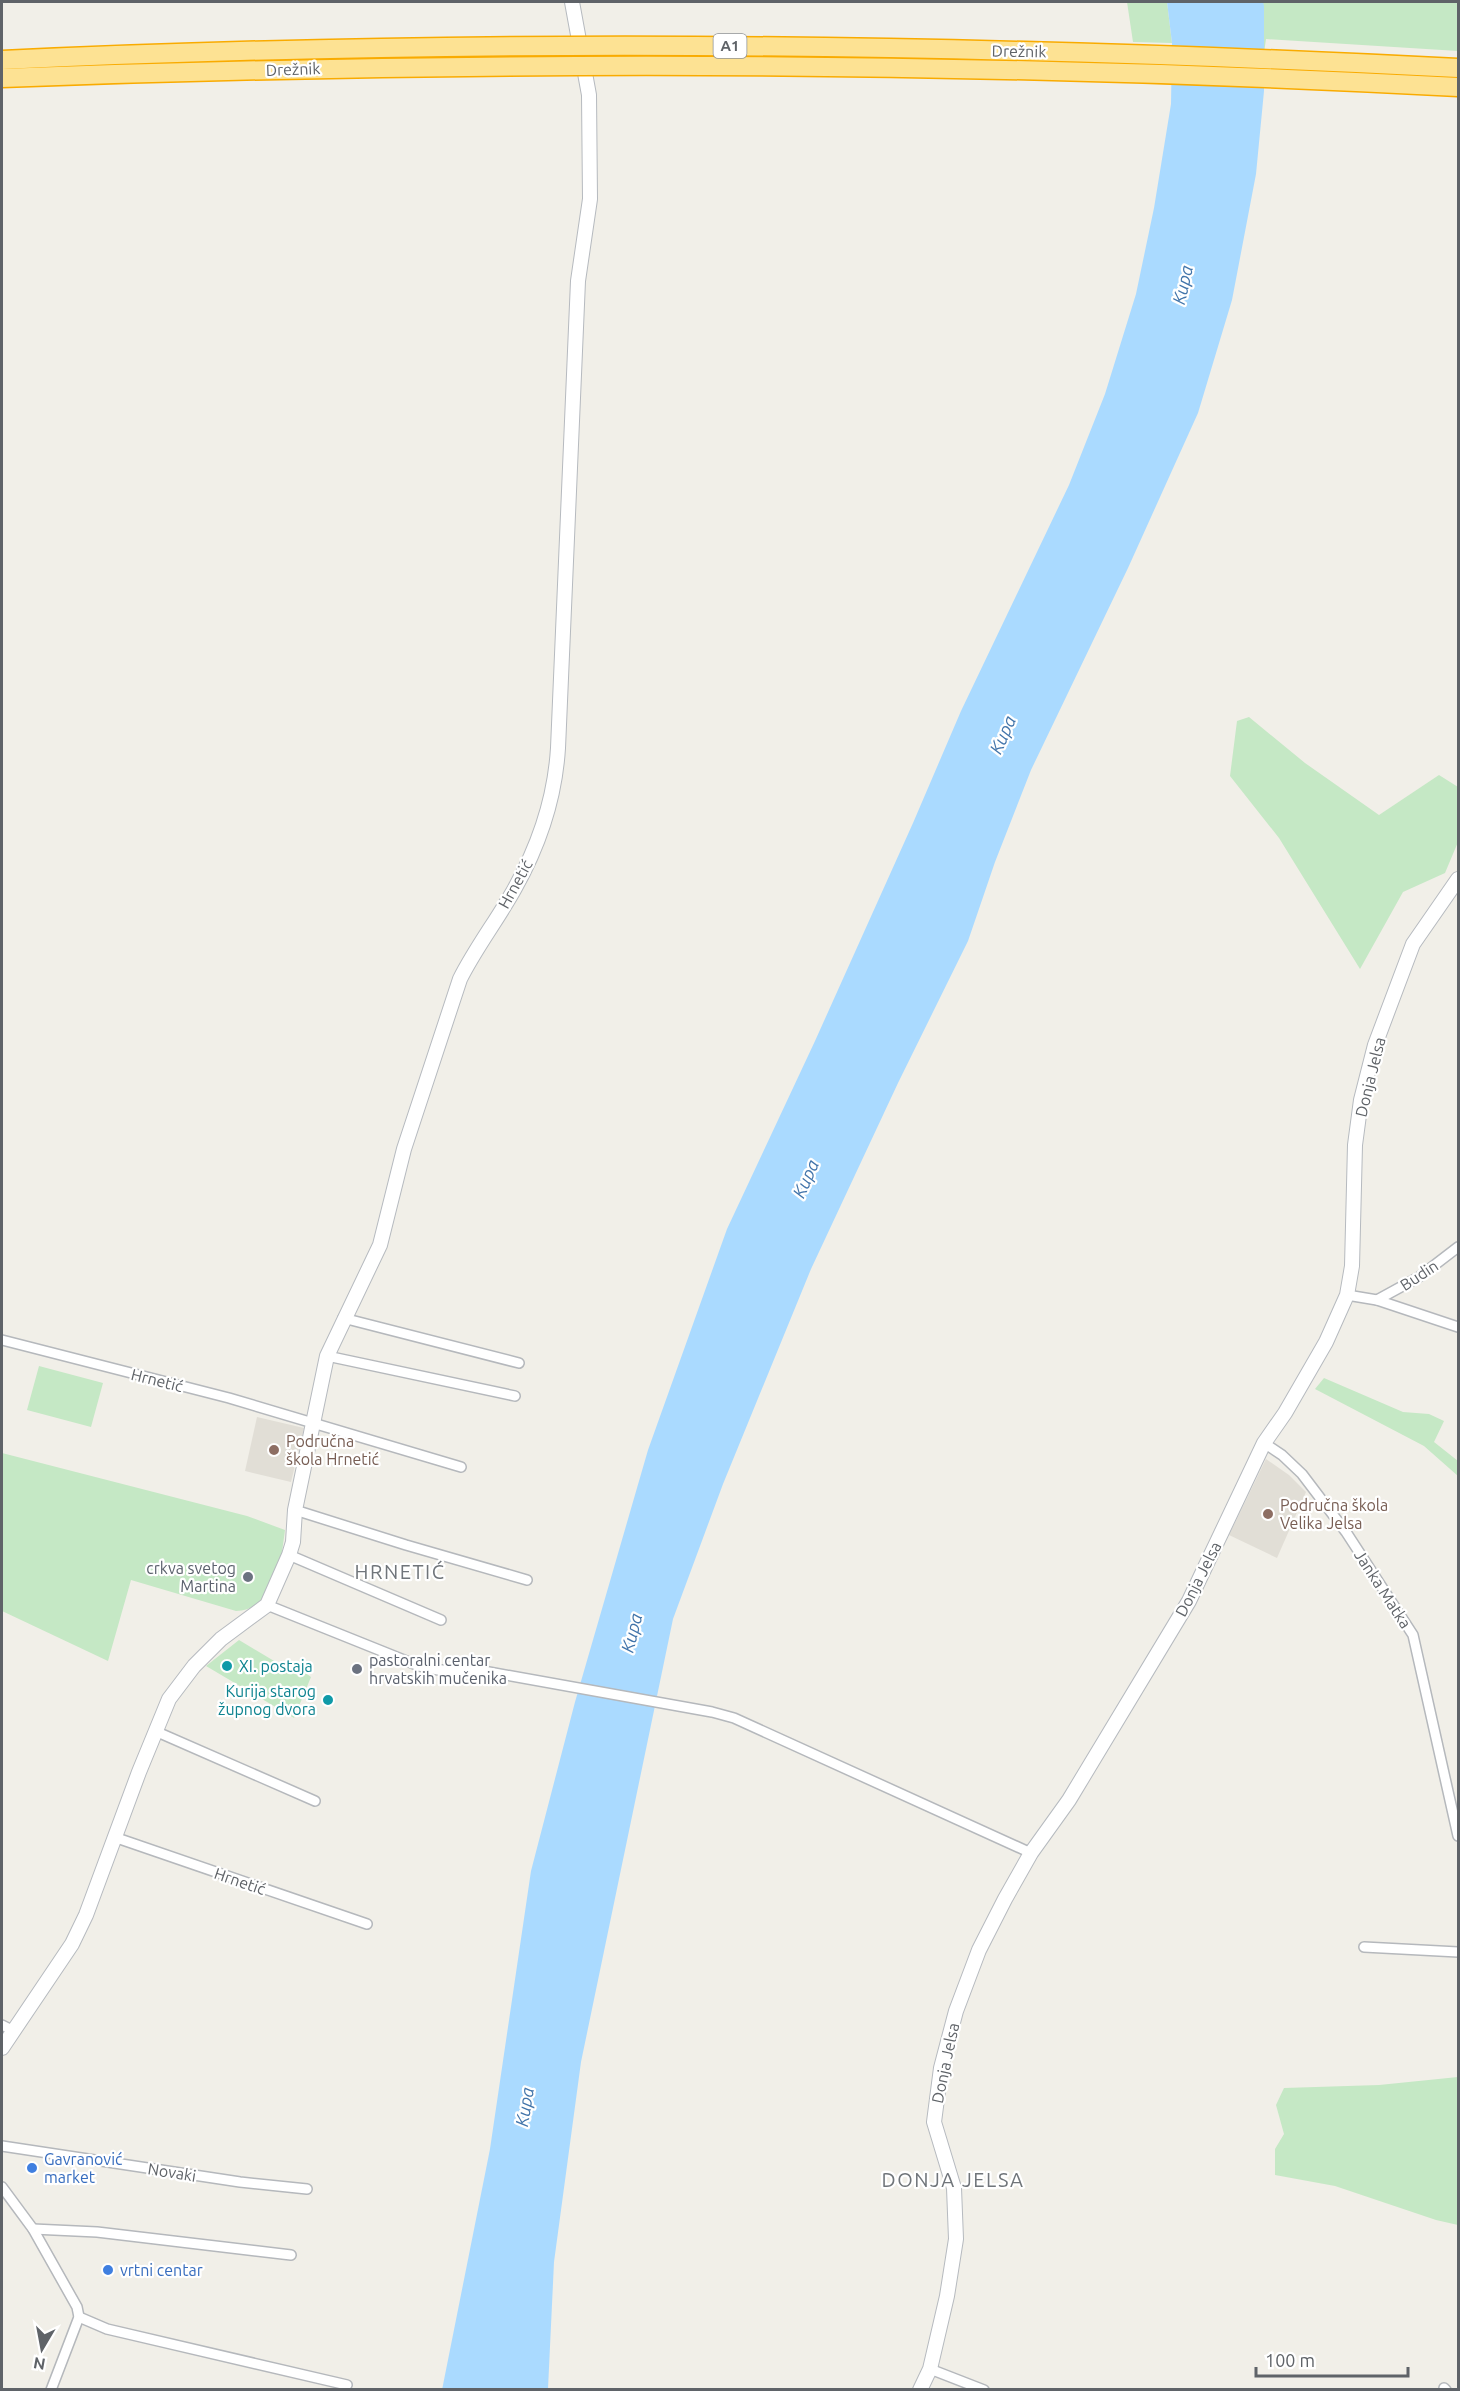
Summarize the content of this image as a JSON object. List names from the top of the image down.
{
  "streets": {
    "highway": ["A1", "Drežnik"],
    "street": [
      "Hrnetić",
      "Donja Jelsa",
      "Budin",
      "Janka Matka",
      "Novaki"
    ]
  },
  "crossings": [
    ["Donja Jelsa", "Janka Matka"]
  ],
  "districts": ["HRNETIĆ", "DONJA JELSA"],
  "water": ["Kupa"],
  "places": [
    "Područna škola Hrnetić",
    "Područna škola Velika Jelsa",
    "crkva svetog Martina",
    "XI. postaja",
    "pastoralni centar hrvatskih mučenika",
    "Kurija starog župnog dvora",
    "Gavranović market",
    "vrtni centar"
  ],
  "scale_bar": "100 m",
  "north": "bottom"
}
